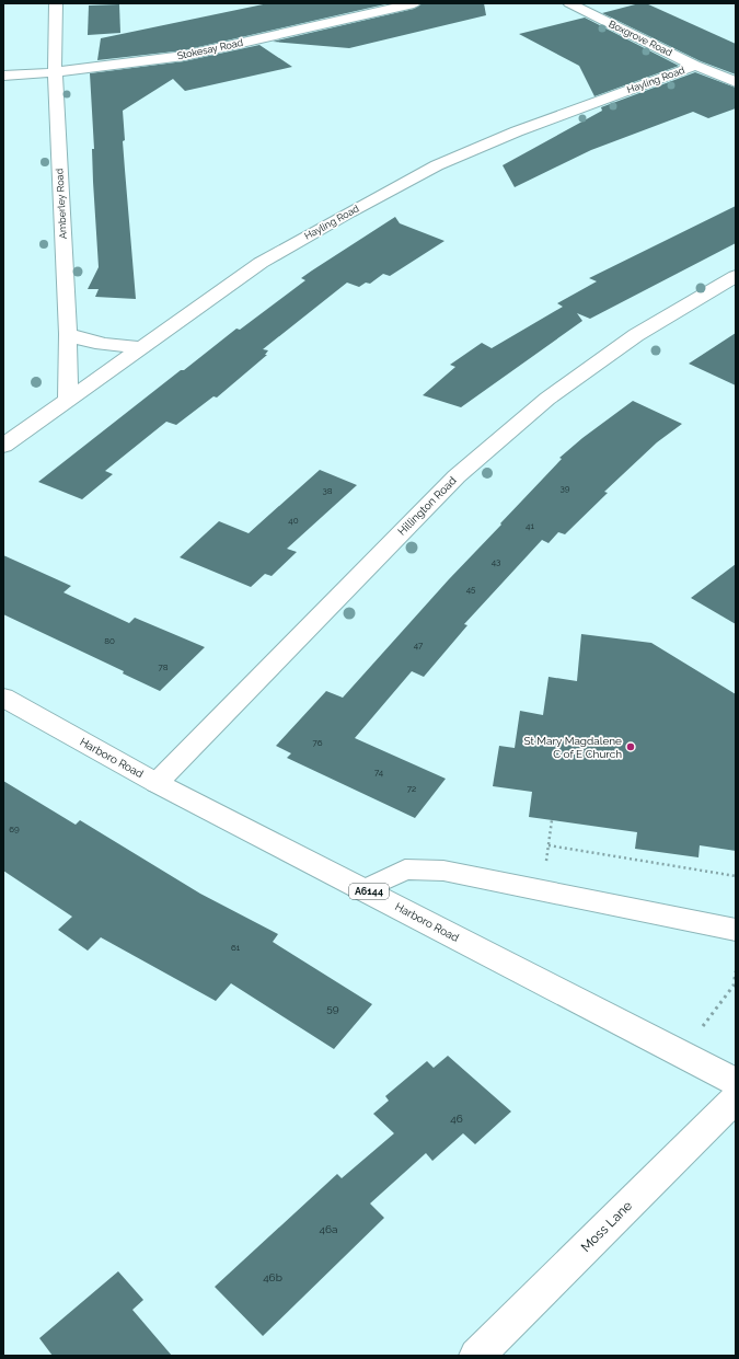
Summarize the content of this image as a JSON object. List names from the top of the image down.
{
  "streets": {
    "street": [
      "Boxgrove Road",
      "Stokesay Road",
      "Hayling Road",
      "Amberley Road",
      "Hillington Road",
      "Harboro Road",
      "A6144",
      "Moss Lane"
    ]
  },
  "crossings": [
    ["Boxgrove Road", "Hayling Road"],
    ["Stokesay Road", "Amberley Road"],
    ["Hayling Road", "Amberley Road"],
    ["Hillington Road", "Harboro Road"]
  ],
  "places": ["St Mary Magdalene C of E Church"],
  "house_numbers": [
    "39",
    "38",
    "40",
    "41",
    "43",
    "45",
    "80",
    "47",
    "78",
    "76",
    "74",
    "72",
    "69",
    "61",
    "59",
    "46",
    "46a",
    "46b"
  ]
}
